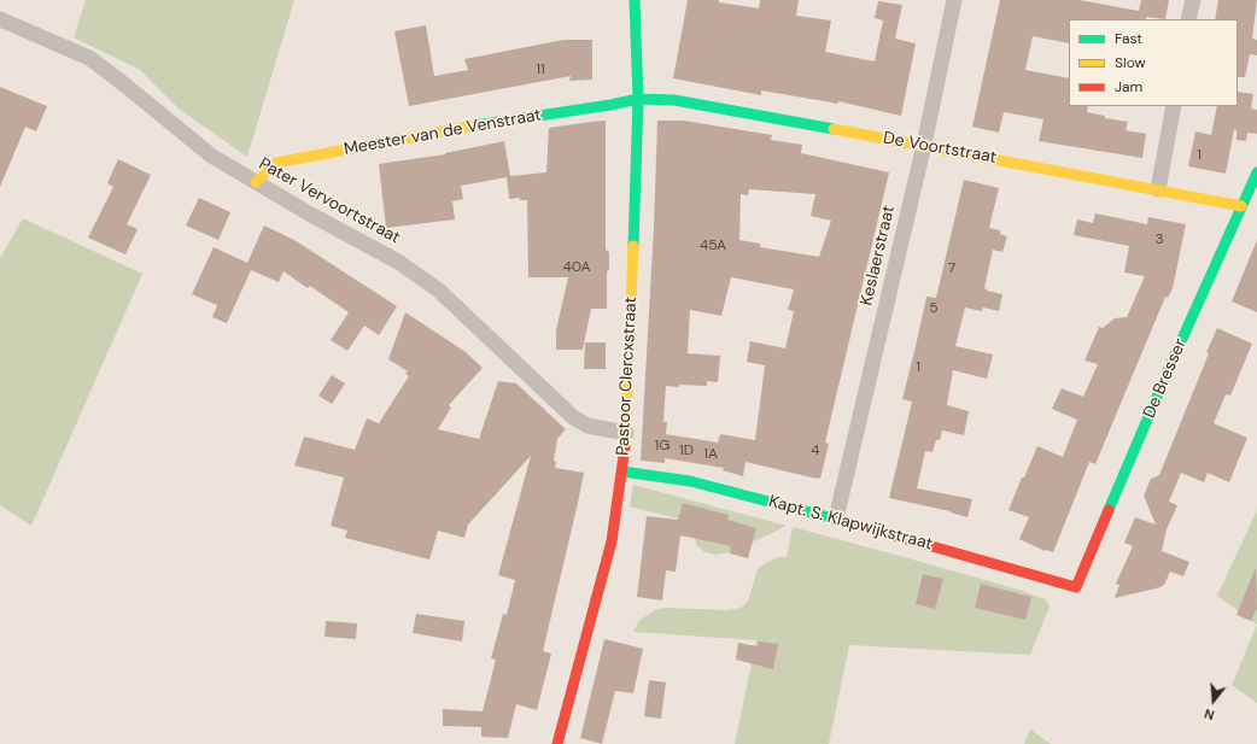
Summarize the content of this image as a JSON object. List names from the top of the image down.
{
  "streets": {
    "street": [
      "Meester van de Venstraat",
      "De Voortstraat",
      "Pater Vervoortstraat",
      "Keslaerstraat",
      "Pastoor Clercxstraat",
      "De Bresser",
      "Kapt. S. Klapwijkstraat"
    ]
  },
  "crossings": [
    ["Meester van de Venstraat", "De Voortstraat"],
    ["Meester van de Venstraat", "Pater Vervoortstraat"],
    ["Meester van de Venstraat", "Pastoor Clercxstraat"],
    ["De Voortstraat", "Keslaerstraat"],
    ["De Voortstraat", "Pastoor Clercxstraat"],
    ["De Voortstraat", "De Bresser"],
    ["Pater Vervoortstraat", "Pastoor Clercxstraat"],
    ["Keslaerstraat", "Kapt. S. Klapwijkstraat"],
    ["Pastoor Clercxstraat", "Kapt. S. Klapwijkstraat"],
    ["De Bresser", "Kapt. S. Klapwijkstraat"]
  ],
  "house_numbers": [
    "11",
    "1",
    "3",
    "45A",
    "40A",
    "7",
    "5",
    "1",
    "1G",
    "1D",
    "4",
    "1A"
  ],
  "legend": ["Fast", "Slow", "Jam"],
  "north": "bottom"
}
